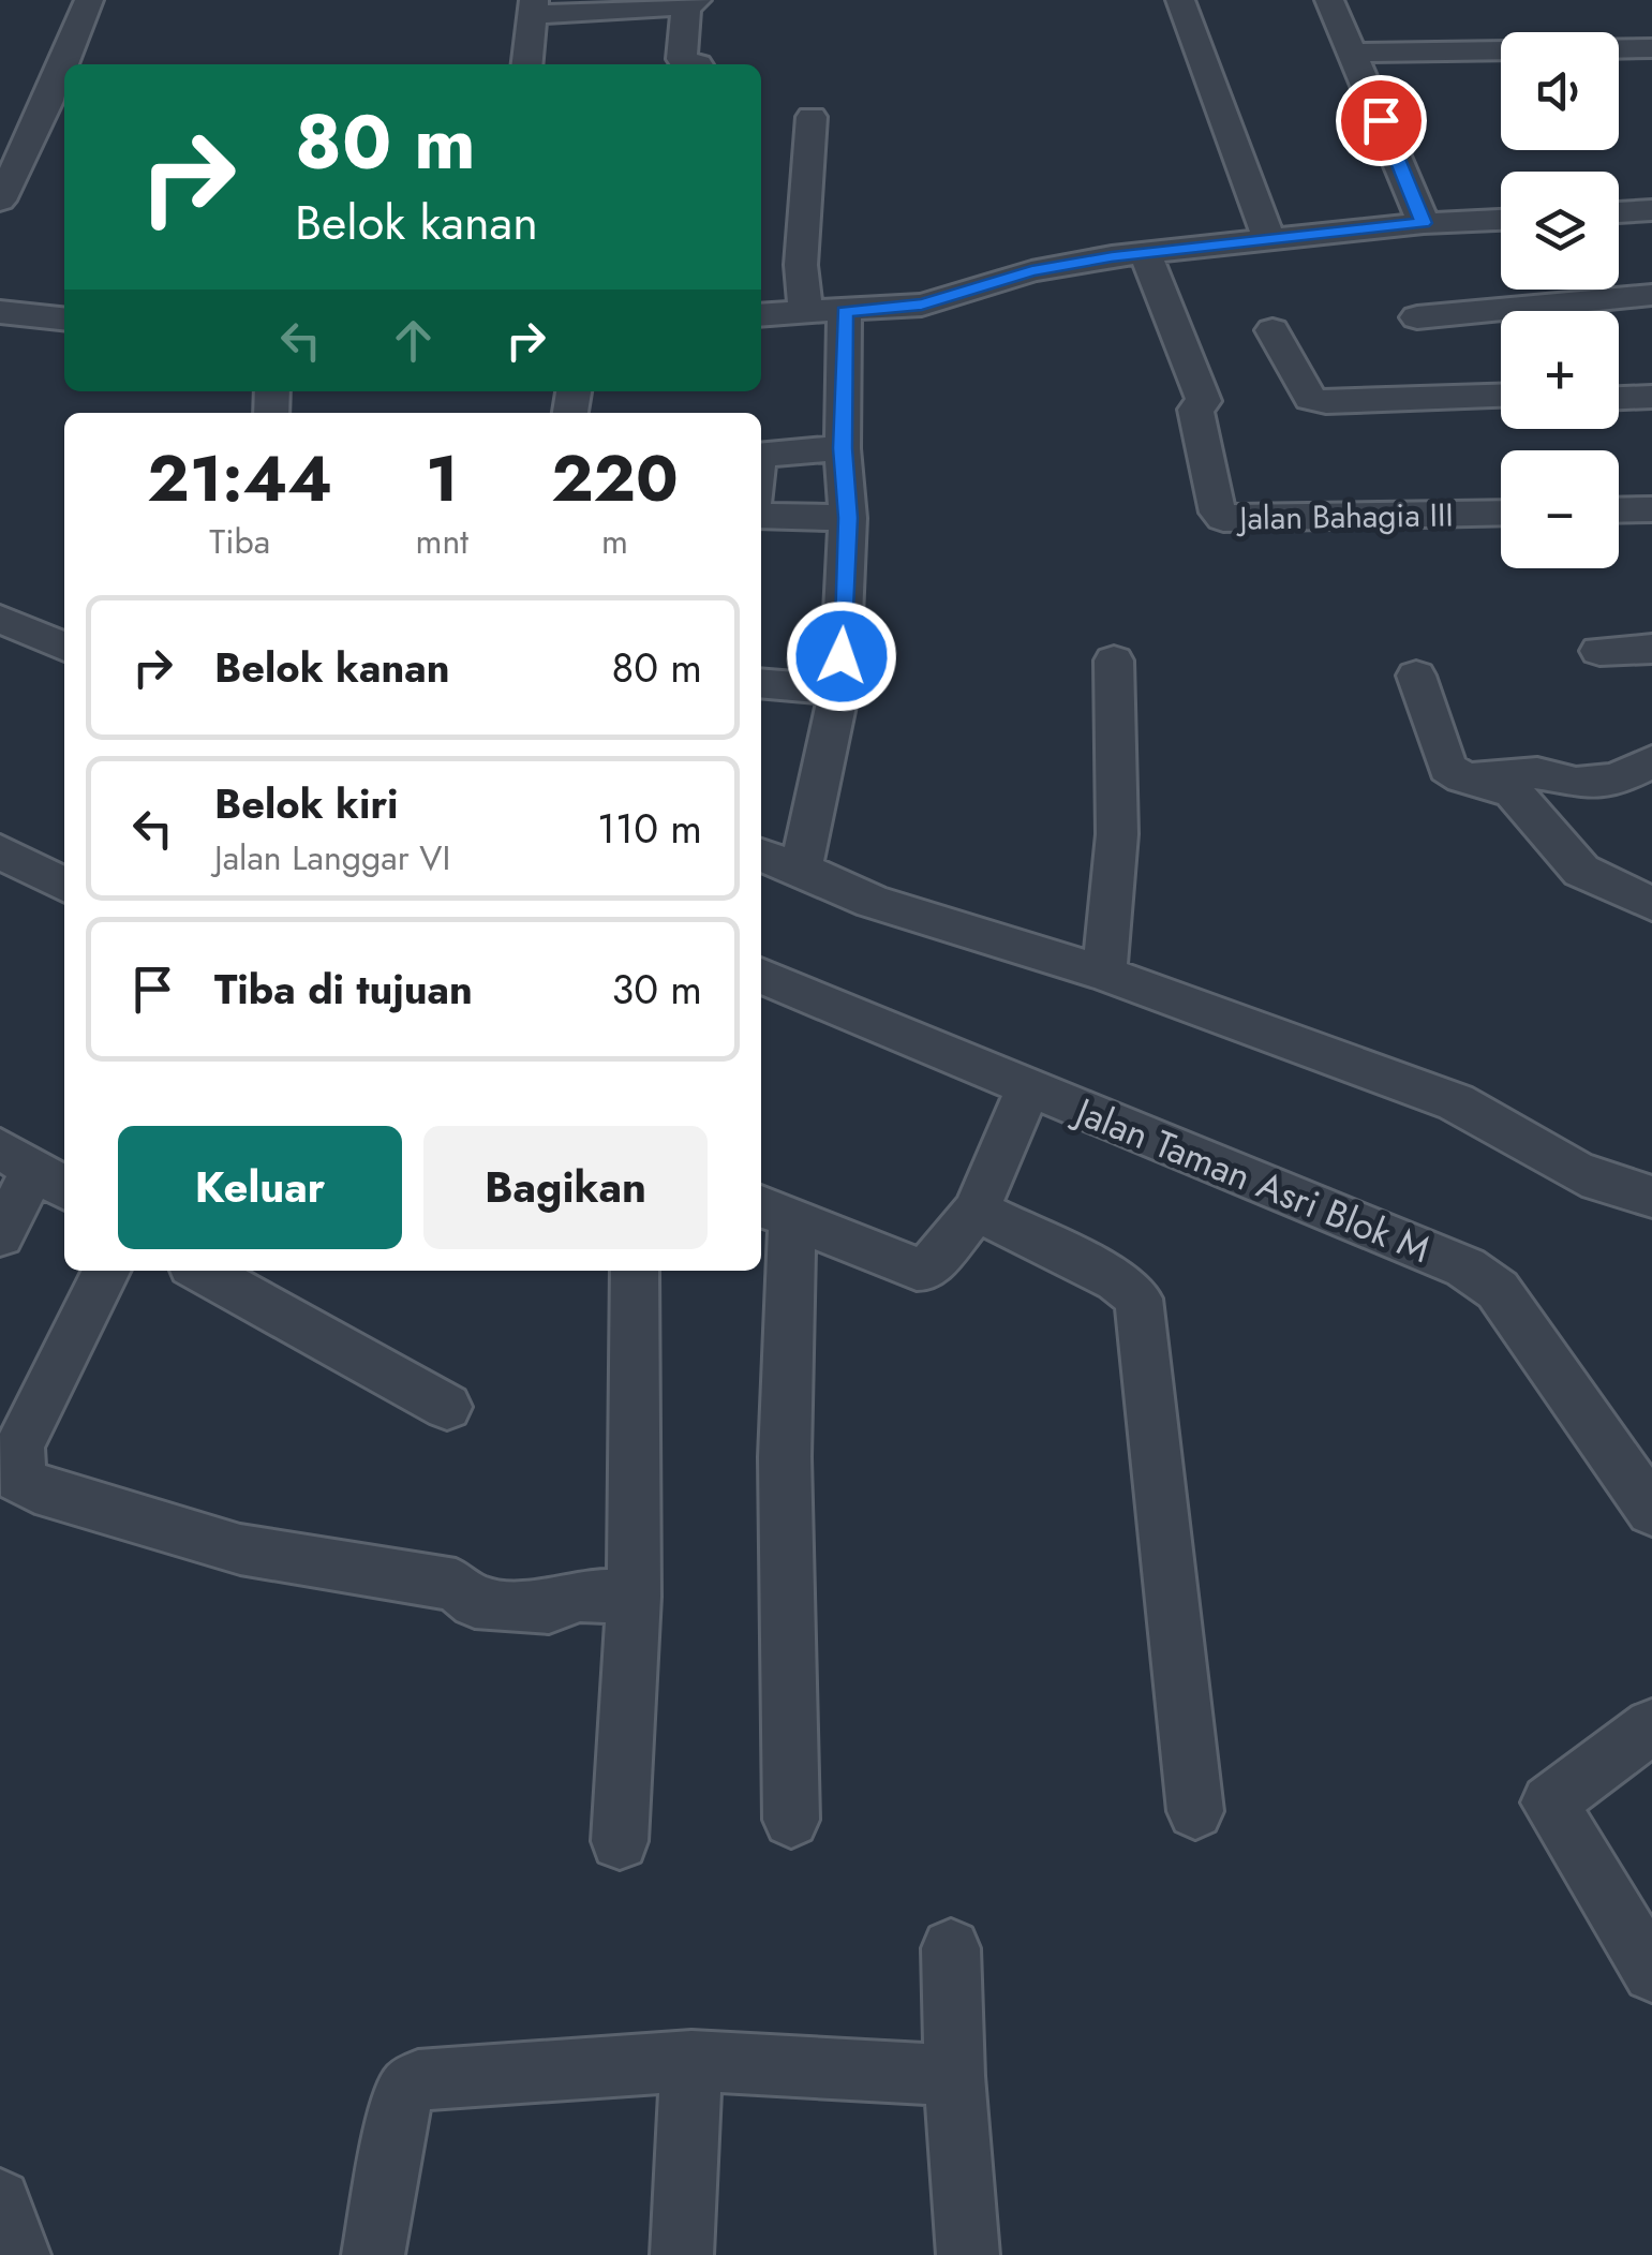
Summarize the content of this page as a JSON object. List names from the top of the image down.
{
  "streets": {
    "street": ["Jalan Bahagia III", "Jalan Taman Asri Blok M"]
  },
  "page": {
    "map_buttons": ["+", "−"],
    "turn": ["80 m", "Belok kanan"],
    "eta": [
      "21:44",
      "Tiba",
      "1",
      "mnt",
      "220",
      "m"
    ],
    "list": [
      {
        "name": "Belok kanan",
        "value": "80 m"
      },
      {
        "name": "Belok kiri",
        "note": "Jalan Langgar VI",
        "value": "110 m"
      },
      {
        "name": "Tiba di tujuan",
        "value": "30 m"
      }
    ],
    "buttons": ["Keluar", "Bagikan"]
  }
}
